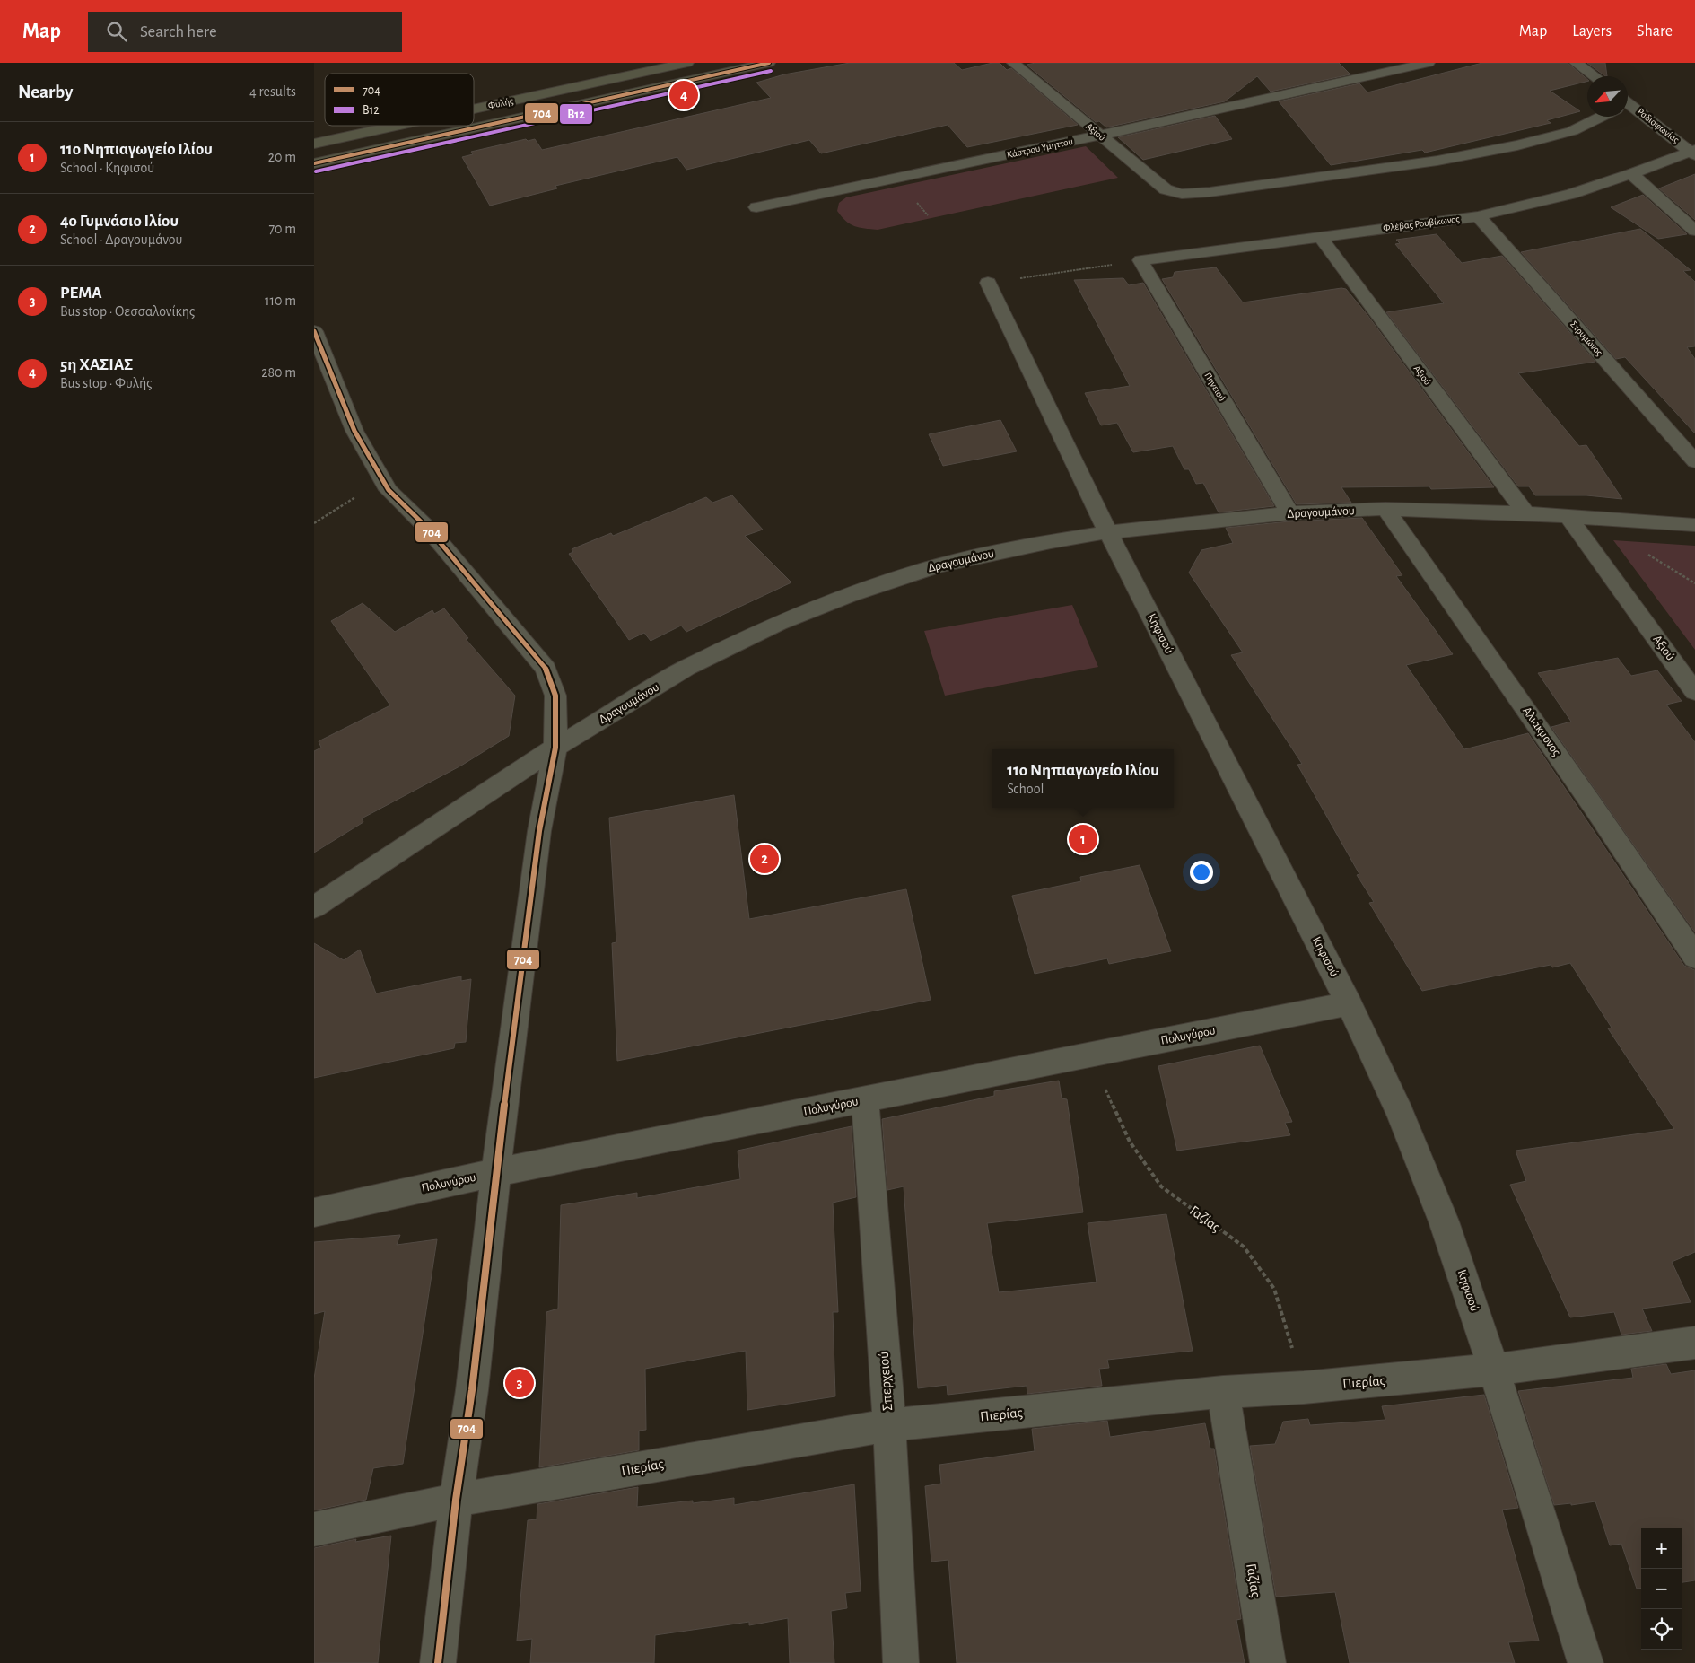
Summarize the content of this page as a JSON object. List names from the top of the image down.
{
  "streets": {
    "main road": ["Φυλής"],
    "street": [
      "Ραδιοφωνίας",
      "Αξιού",
      "Κάστρου Υμηττού",
      "Φλέβας Ρουβίκωνος",
      "Στρυμώνος",
      "Πηνειού",
      "Δραγουμάνου",
      "Κηφισού",
      "Αλιάκμονος",
      "Πολυγύρου",
      "Γαζίας",
      "Σπερχειού",
      "Πιερίας"
    ]
  },
  "crossings": [
    ["Ραδιοφωνίας", "Φλέβας Ρουβίκωνος"],
    ["Αξιού", "Κάστρου Υμηττού"],
    ["Αξιού", "Φλέβας Ρουβίκωνος"],
    ["Αξιού", "Δραγουμάνου"],
    ["Φλέβας Ρουβίκωνος", "Στρυμώνος"],
    ["Φλέβας Ρουβίκωνος", "Πηνειού"],
    ["Πηνειού", "Δραγουμάνου"],
    ["Δραγουμάνου", "Κηφισού"],
    ["Δραγουμάνου", "Αλιάκμονος"],
    ["Κηφισού", "Πολυγύρου"],
    ["Κηφισού", "Πιερίας"],
    ["Πολυγύρου", "Γαζίας"],
    ["Πολυγύρου", "Σπερχειού"],
    ["Γαζίας", "Πιερίας"],
    ["Σπερχειού", "Πιερίας"]
  ],
  "lines": ["transit line 704", "transit line Β12"],
  "legend": ["704", "Β12"],
  "north": "bottom left",
  "page": {
    "header": "Map",
    "search": "Search here",
    "nav": ["Map", "Layers", "Share"],
    "heading": ["Nearby", "4 results"],
    "pins": [
      "4",
      "1",
      "2",
      "3"
    ],
    "list": [
      {
        "mark": "1",
        "name": "11ο Νηπιαγωγείο Ιλίου",
        "note": "School · Κηφισού",
        "value": "20 m"
      },
      {
        "mark": "2",
        "name": "4ο Γυμνάσιο Ιλίου",
        "note": "School · Δραγουμάνου",
        "value": "70 m"
      },
      {
        "mark": "3",
        "name": "ΡΕΜΑ",
        "note": "Bus stop · Θεσσαλονίκης",
        "value": "110 m"
      },
      {
        "mark": "4",
        "name": "5η ΧΑΣΙΑΣ",
        "note": "Bus stop · Φυλής",
        "value": "280 m"
      }
    ],
    "popup": ["11ο Νηπιαγωγείο Ιλίου", "School"],
    "map_buttons": ["+", "−"]
  }
}
